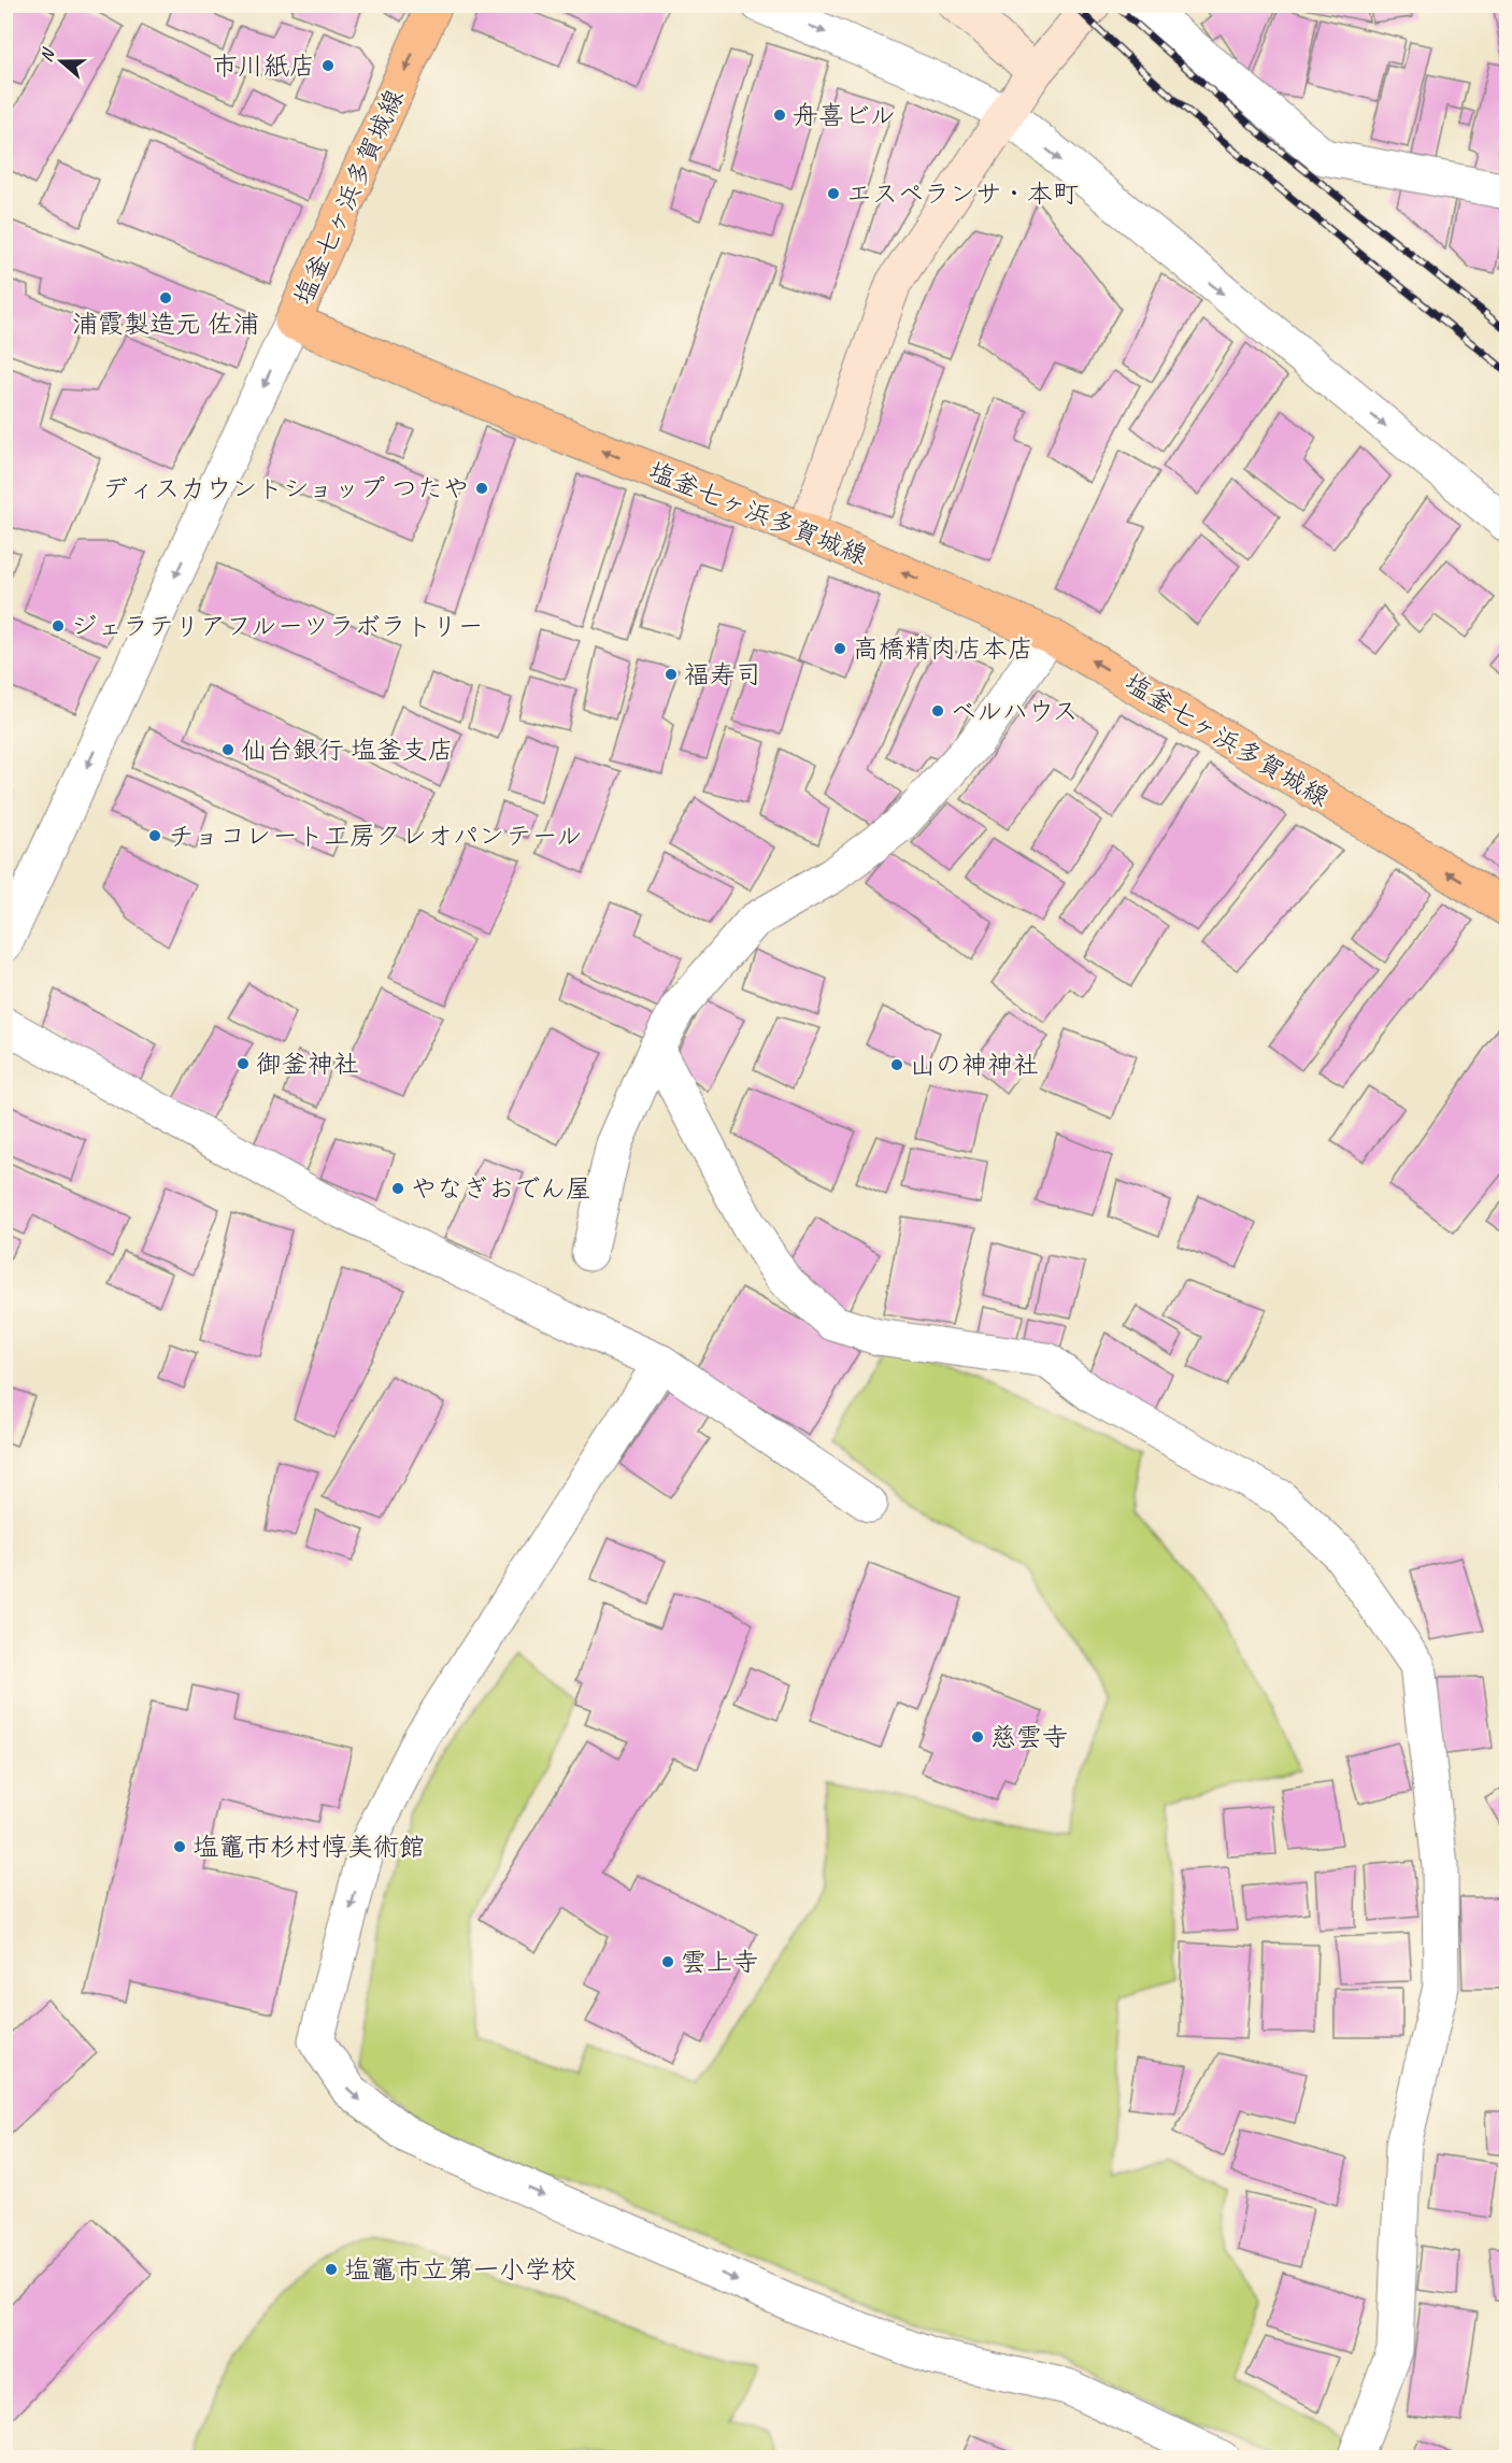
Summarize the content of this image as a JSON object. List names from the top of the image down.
{
  "streets": {
    "main road": ["塩釜七ヶ浜多賀城線"]
  },
  "one_way": ["塩釜七ヶ浜多賀城線"],
  "places": [
    "市川紙店",
    "舟喜ビル",
    "エスペランサ・本町",
    "浦霞製造元 佐浦",
    "ディスカウントショップ つたや",
    "ジェラテリアフルーツラボラトリー",
    "高橋精肉店本店",
    "福寿司",
    "ベルハウス",
    "仙台銀行 塩釜支店",
    "チョコレート工房クレオパンテール",
    "御釜神社",
    "山の神神社",
    "やなぎおでん屋",
    "慈雲寺",
    "塩竈市杉村惇美術館",
    "雲上寺",
    "塩竈市立第一小学校"
  ],
  "north": "left"
}
